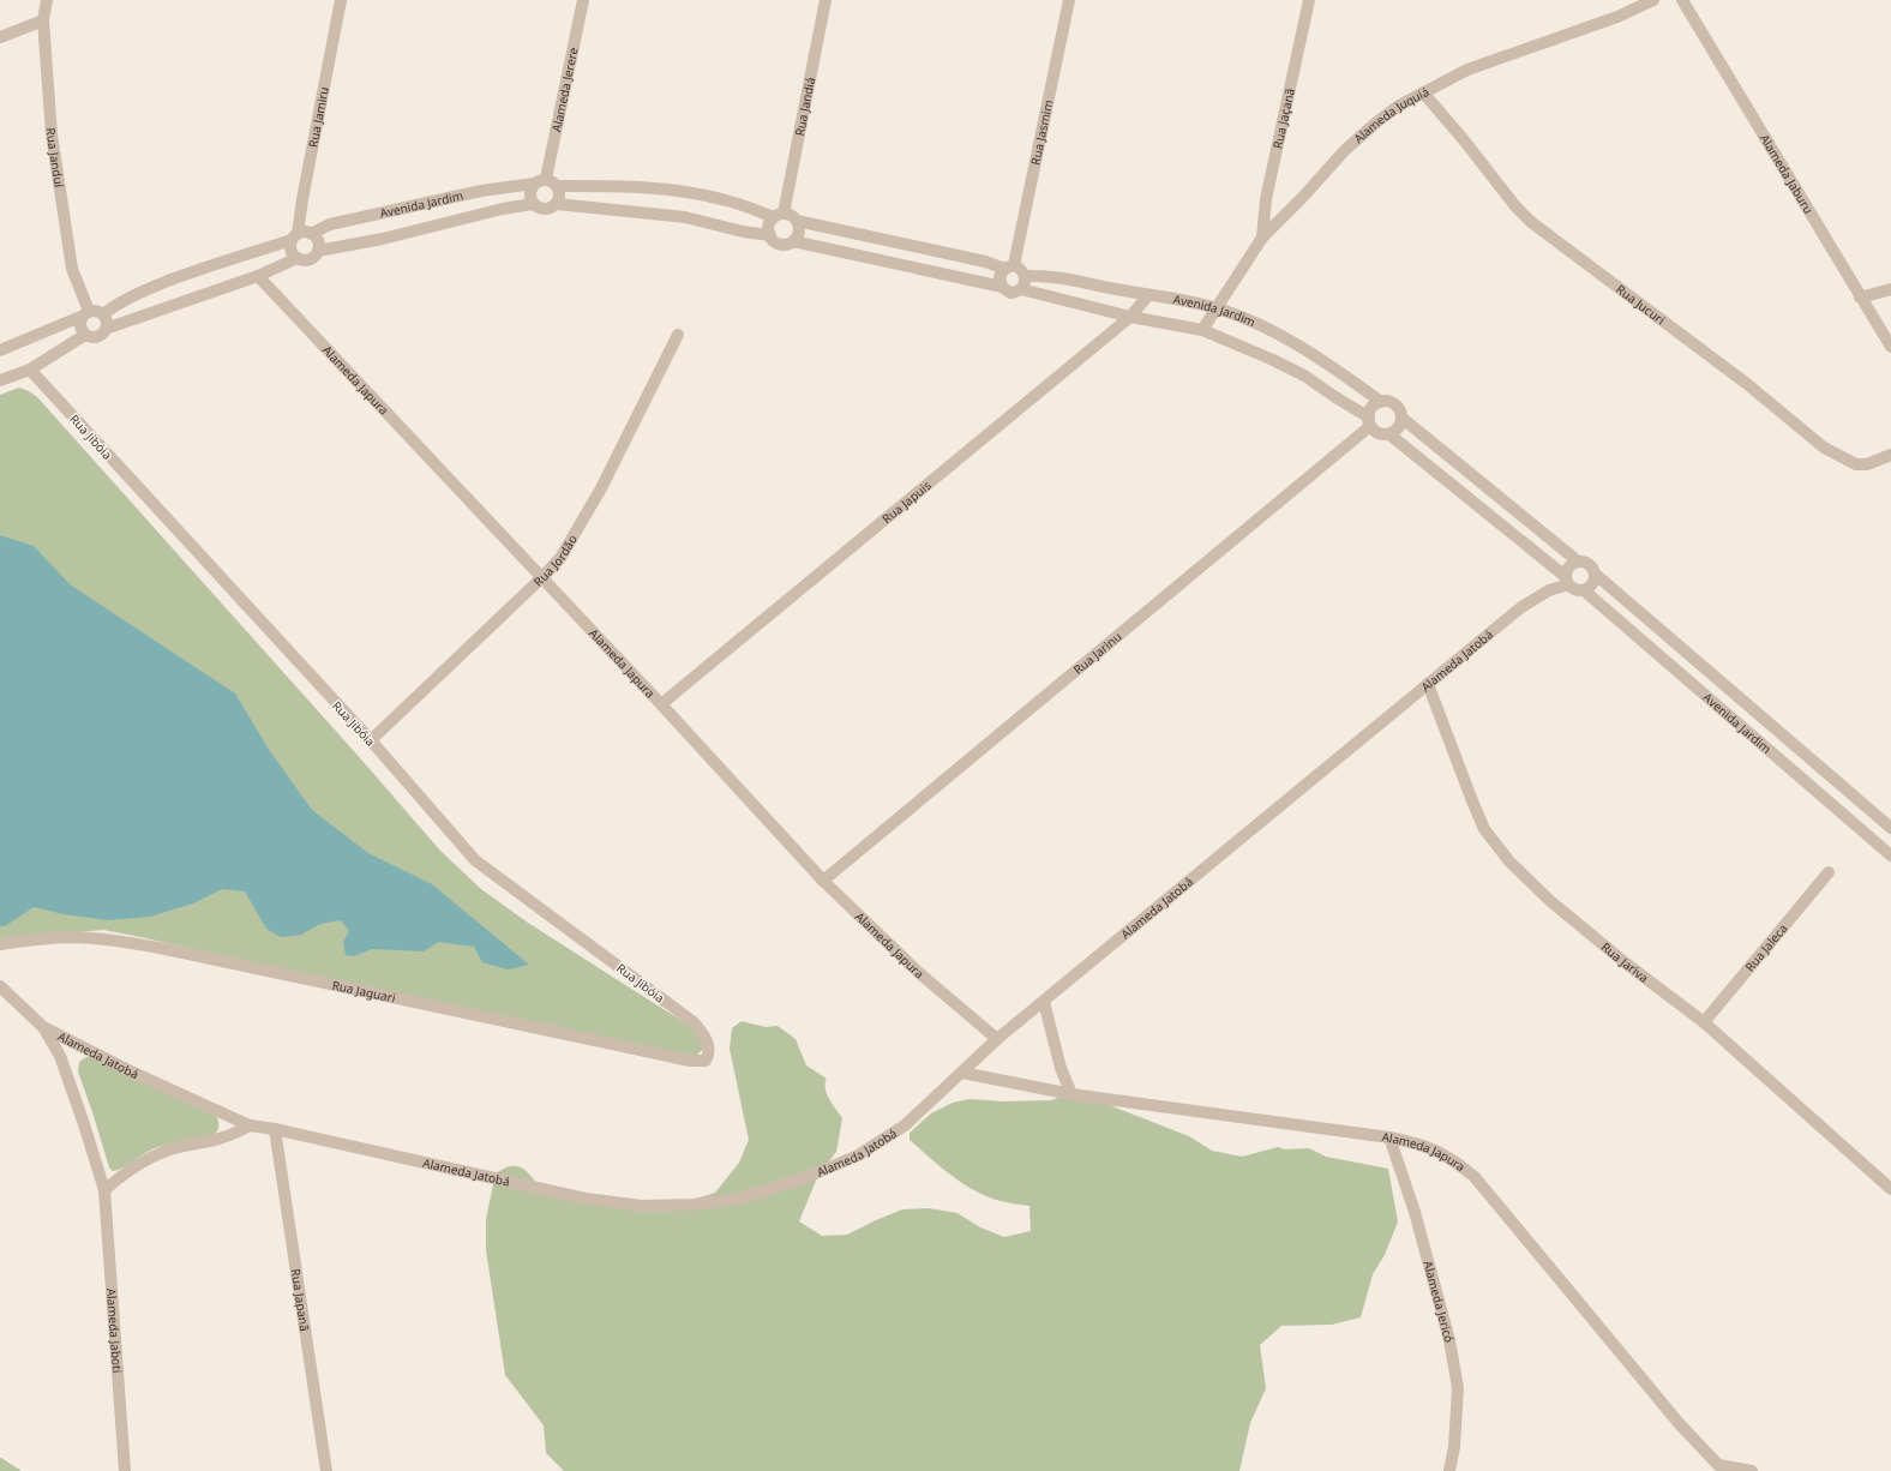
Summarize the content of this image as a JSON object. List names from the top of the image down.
{
  "streets": {
    "street": [
      "Alameda Jerere",
      "Rua Jandiá",
      "Rua Jamiru",
      "Alameda Juquiá",
      "Rua Jaçanã",
      "Rua Jasmim",
      "Rua Janduí",
      "Alameda Jaburu",
      "Avenida Jardim",
      "Rua Jucuri",
      "Alameda Japura",
      "Rua Jibóia",
      "Rua Japuis",
      "Rua Jordão",
      "Rua Jarinu",
      "Alameda Jatobá",
      "Rua Jaleca",
      "Rua Jariva",
      "Rua Jaguari",
      "Rua Japanã",
      "Alameda Jericó",
      "Alameda Jaboti"
    ]
  },
  "crossings": [
    ["Alameda Jerere", "Avenida Jardim"],
    ["Rua Jamiru", "Avenida Jardim"],
    ["Alameda Juquiá", "Rua Jaçanã"],
    ["Alameda Juquiá", "Avenida Jardim"],
    ["Alameda Juquiá", "Rua Jucuri"],
    ["Rua Jasmim", "Avenida Jardim"],
    ["Avenida Jardim", "Rua Japuis"],
    ["Avenida Jardim", "Rua Jarinu"],
    ["Avenida Jardim", "Alameda Jatobá"],
    ["Alameda Japura", "Rua Japuis"],
    ["Alameda Japura", "Rua Jordão"],
    ["Alameda Japura", "Rua Jarinu"],
    ["Alameda Japura", "Alameda Jatobá"],
    ["Alameda Japura", "Alameda Jericó"],
    ["Rua Jibóia", "Rua Jordão"],
    ["Rua Jibóia", "Rua Jaguari"],
    ["Alameda Jatobá", "Rua Jariva"],
    ["Alameda Jatobá", "Rua Japanã"],
    ["Alameda Jatobá", "Alameda Jaboti"],
    ["Rua Jaleca", "Rua Jariva"]
  ]
}
